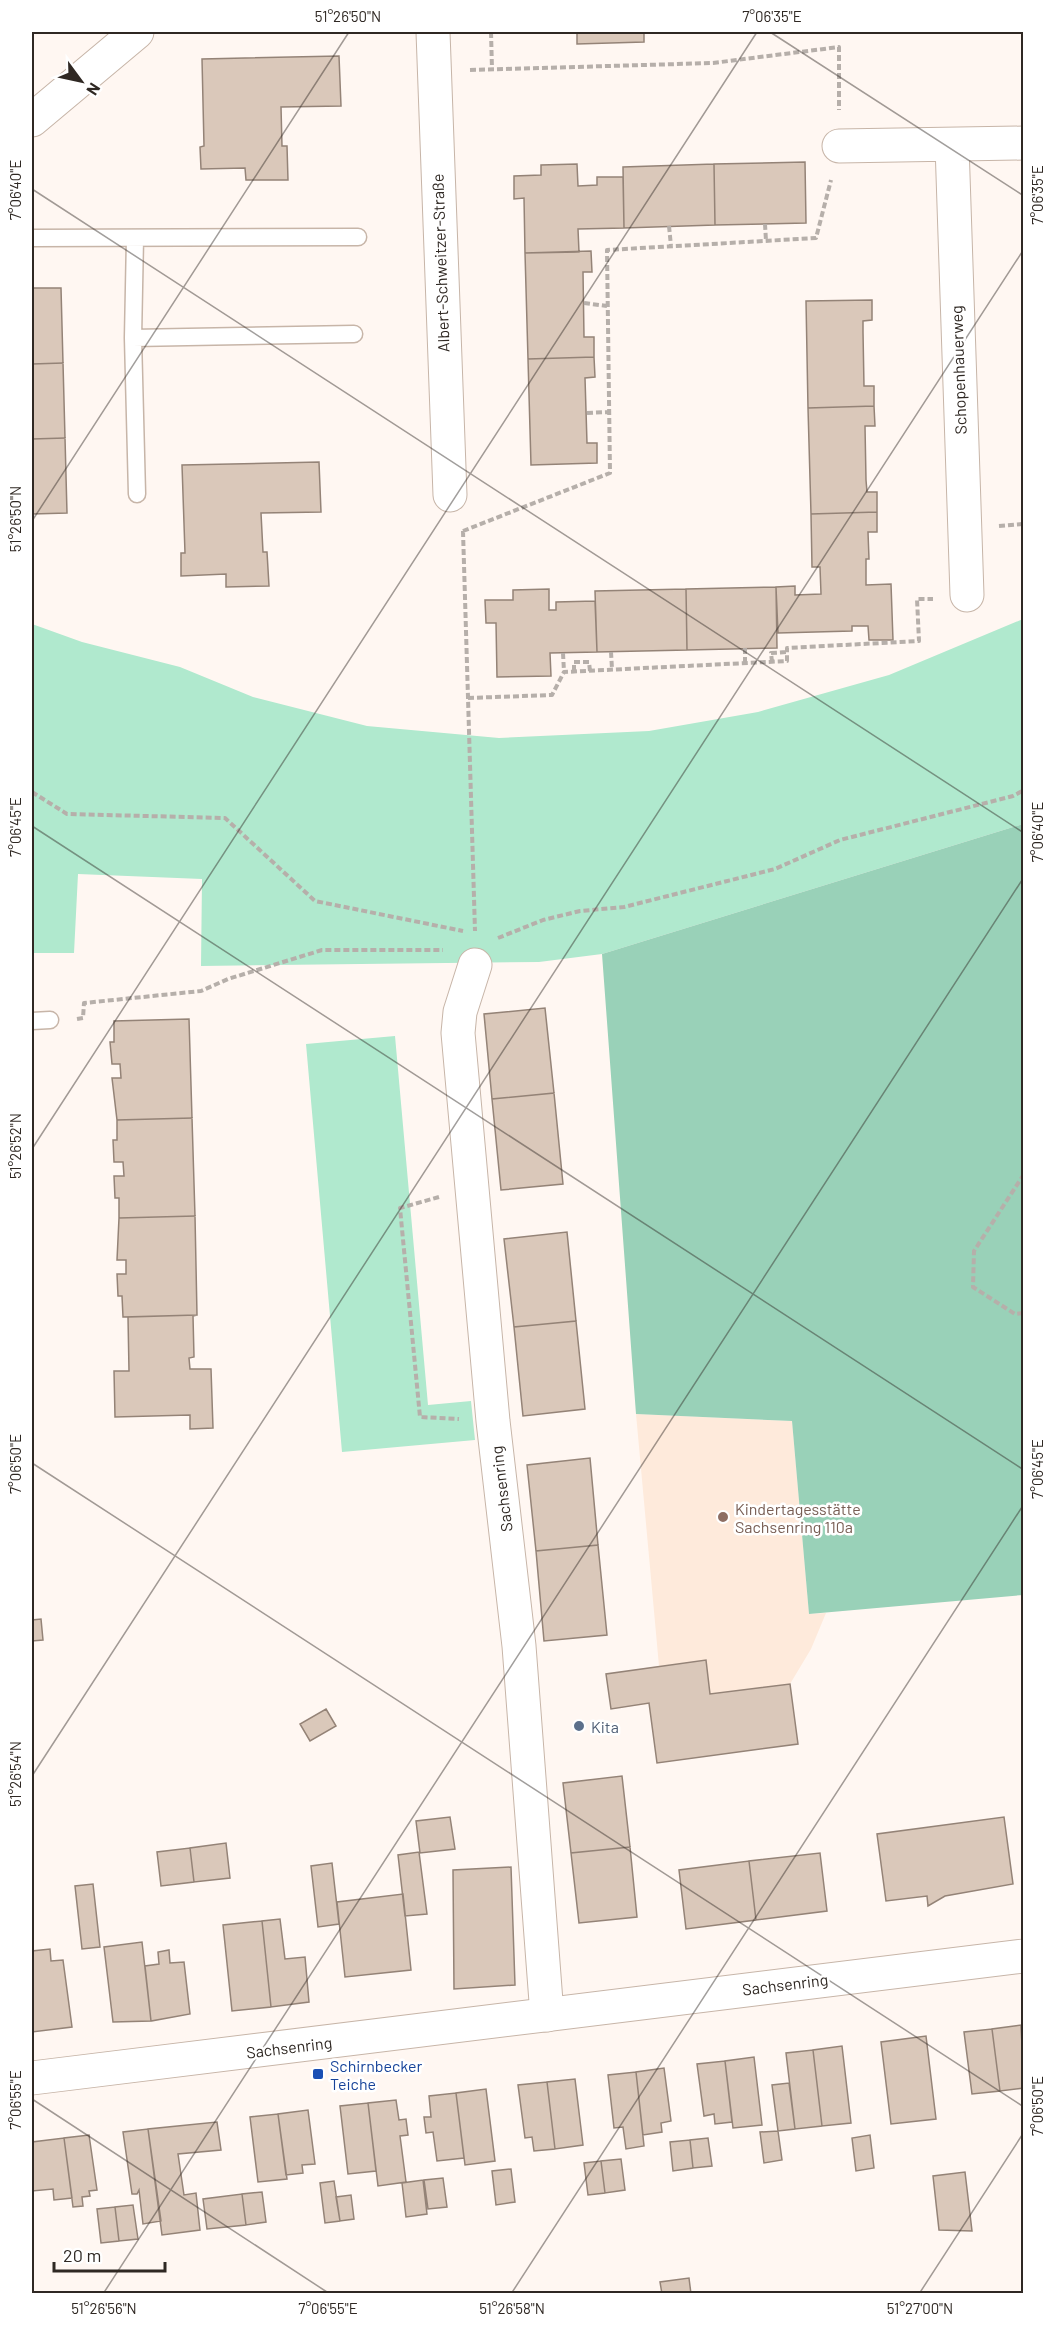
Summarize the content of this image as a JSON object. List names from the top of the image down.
{
  "streets": {
    "street": ["Albert-Schweitzer-Straße", "Schopenhauerweg", "Sachsenring"]
  },
  "places": {
    "other": ["Kindertagesstätte Sachsenring 110a", "Kita"],
    "transit": ["Schirnbecker Teiche"]
  },
  "scale_bar": "20 m",
  "north": "bottom right",
  "coordinates": [
    "51°26'50\"N",
    "7°06'35\"E",
    "7°06'40\"E",
    "7°06'45\"E",
    "51°26'52\"N",
    "7°06'50\"E",
    "51°26'54\"N",
    "7°06'55\"E",
    "51°26'56\"N",
    "51°26'58\"N",
    "51°27'00\"N"
  ]
}
